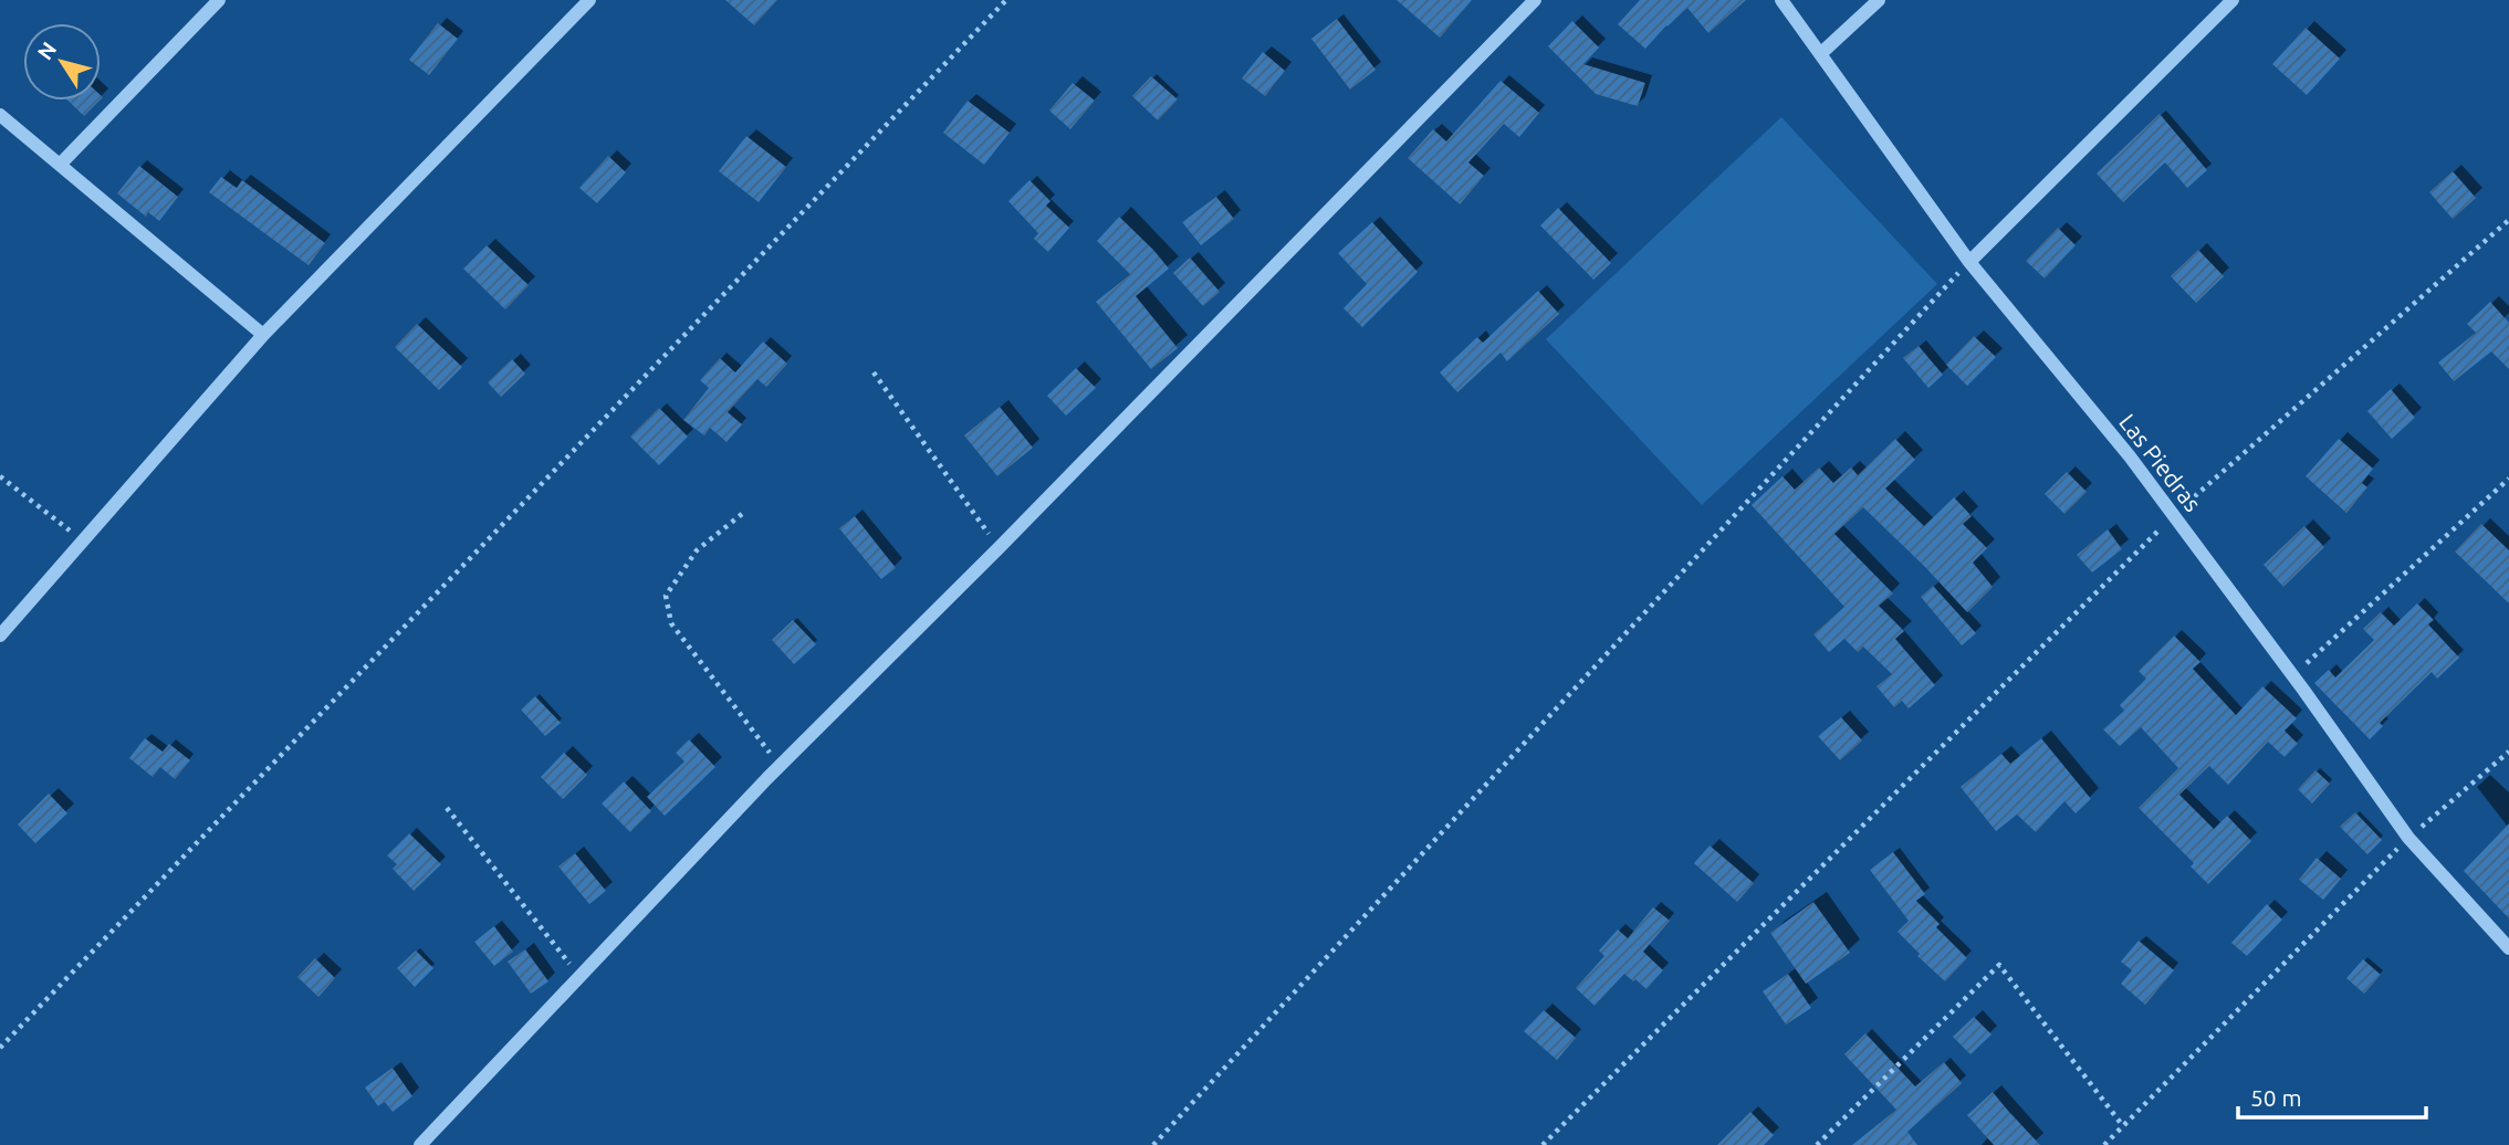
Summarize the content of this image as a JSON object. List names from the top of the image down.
{
  "streets": {
    "street": ["Las Piedras"]
  },
  "scale_bar": "50 m",
  "north": "top left"
}
